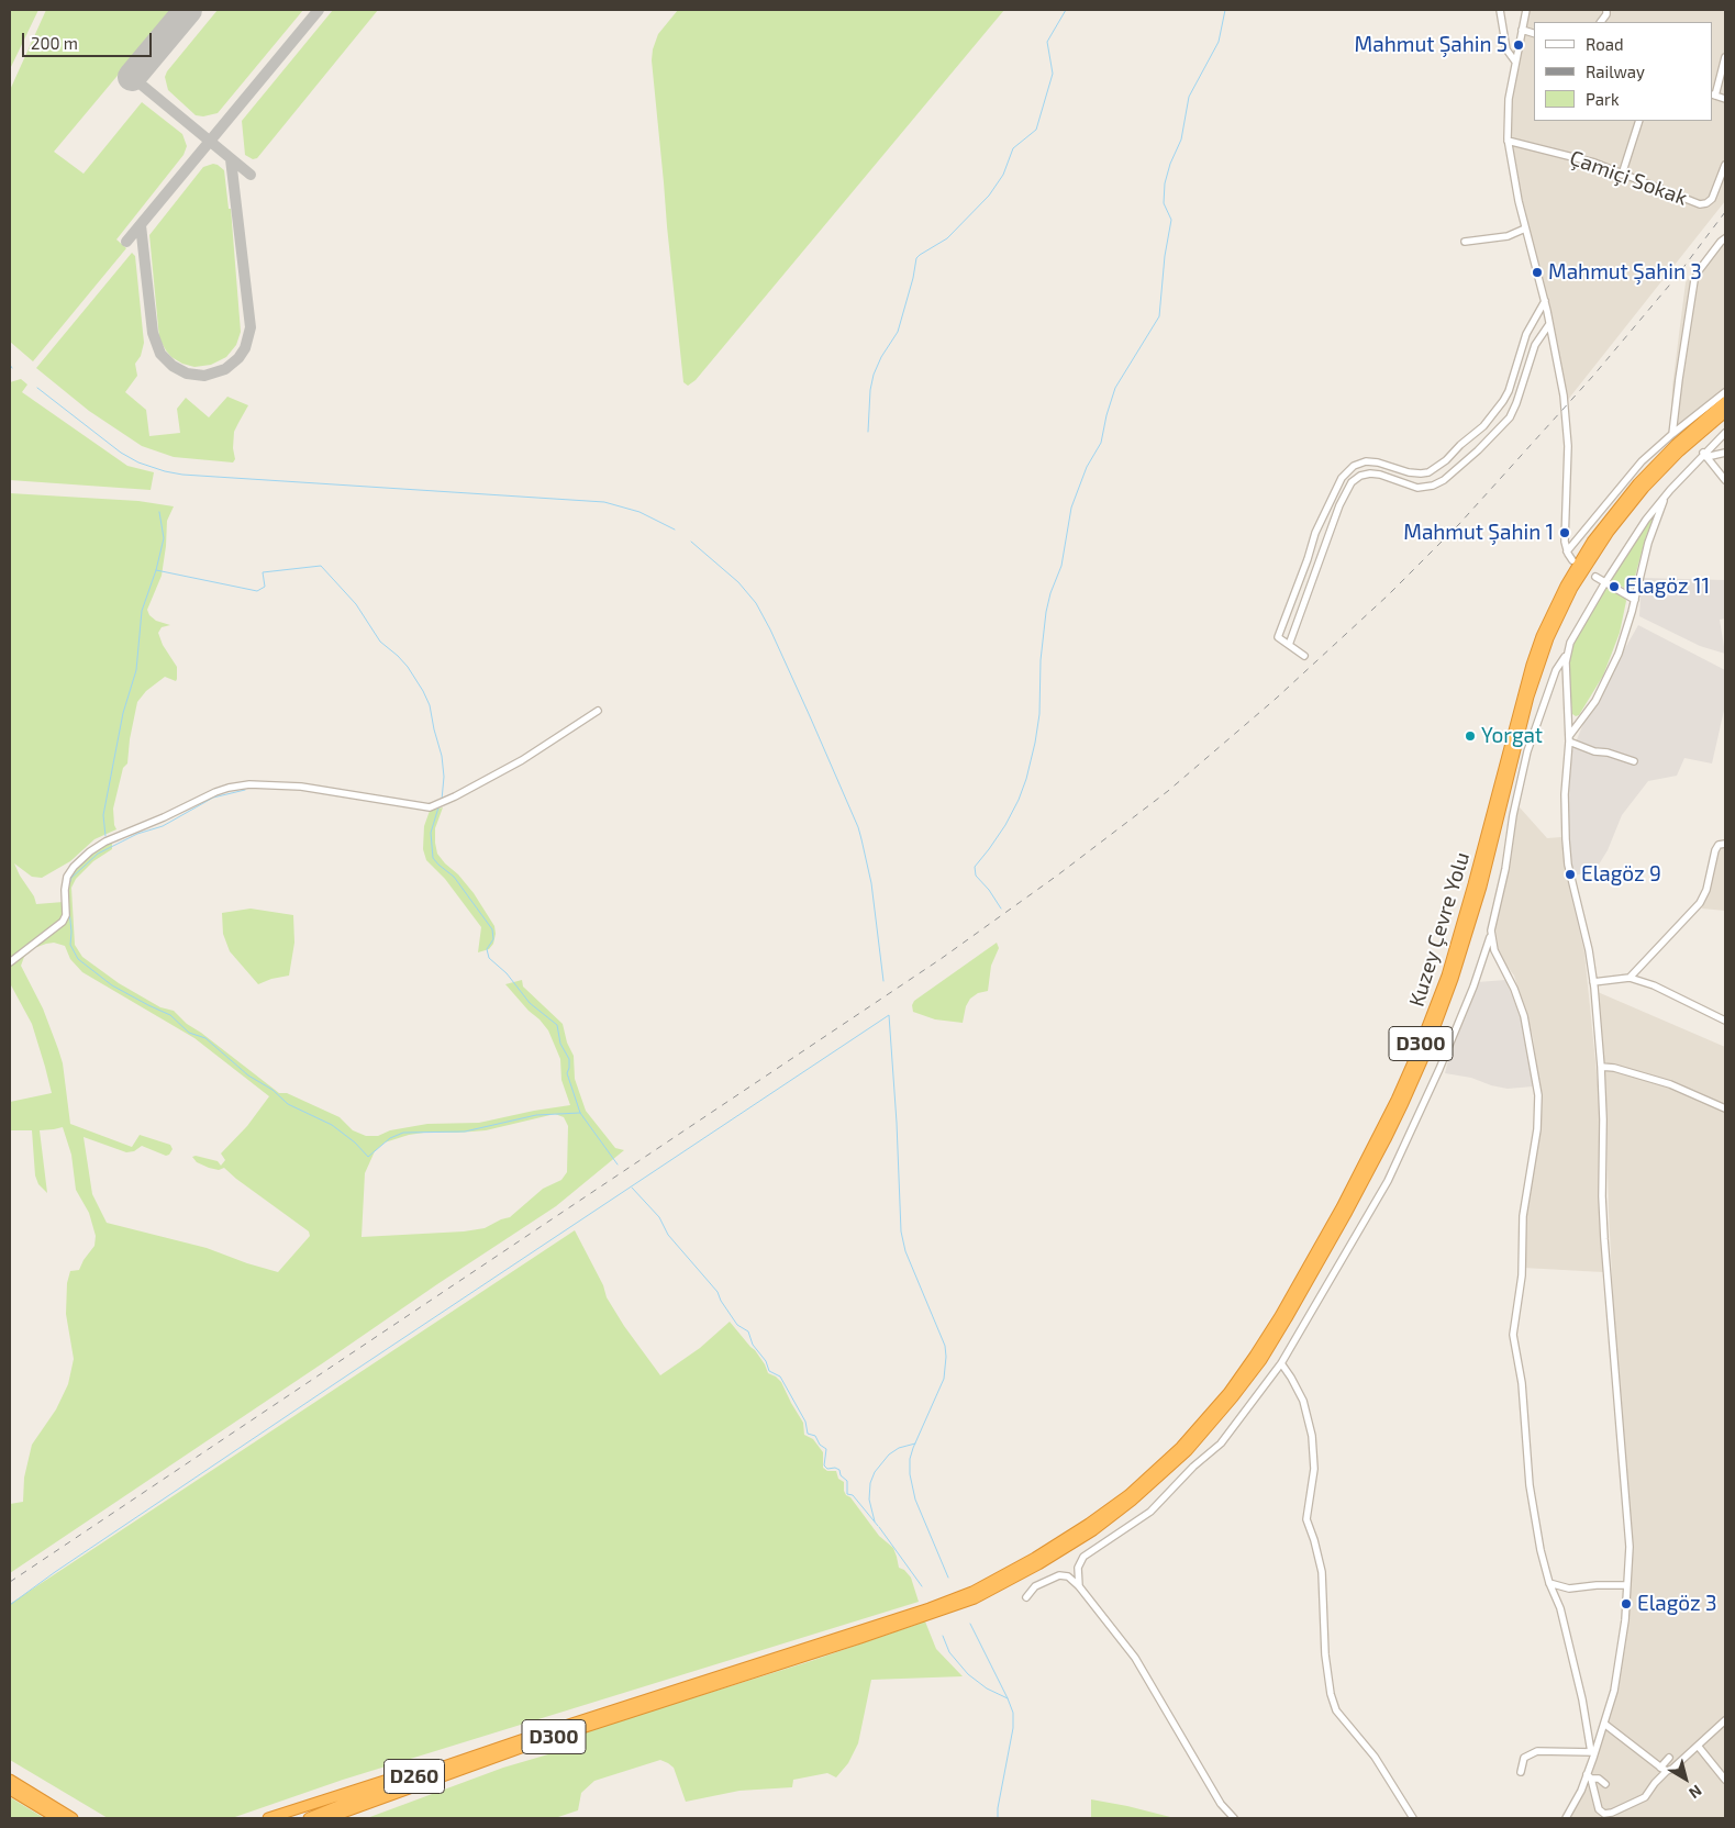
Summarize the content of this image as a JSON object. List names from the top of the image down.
{
  "streets": {
    "highway": ["Kuzey Çevre Yolu", "D300", "D260"],
    "street": ["Çamiçi Sokak"]
  },
  "crossings": [
    ["Kuzey Çevre Yolu", "D300"],
    ["D300", "D260"]
  ],
  "places": [
    "Mahmut Şahin 5",
    "Mahmut Şahin 3",
    "Mahmut Şahin 1",
    "Elagöz 11",
    "Yorgat",
    "Elagöz 9",
    "Elagöz 3"
  ],
  "legend": ["Road", "Railway", "Park"],
  "scale_bar": "200 m",
  "north": "bottom right"
}
